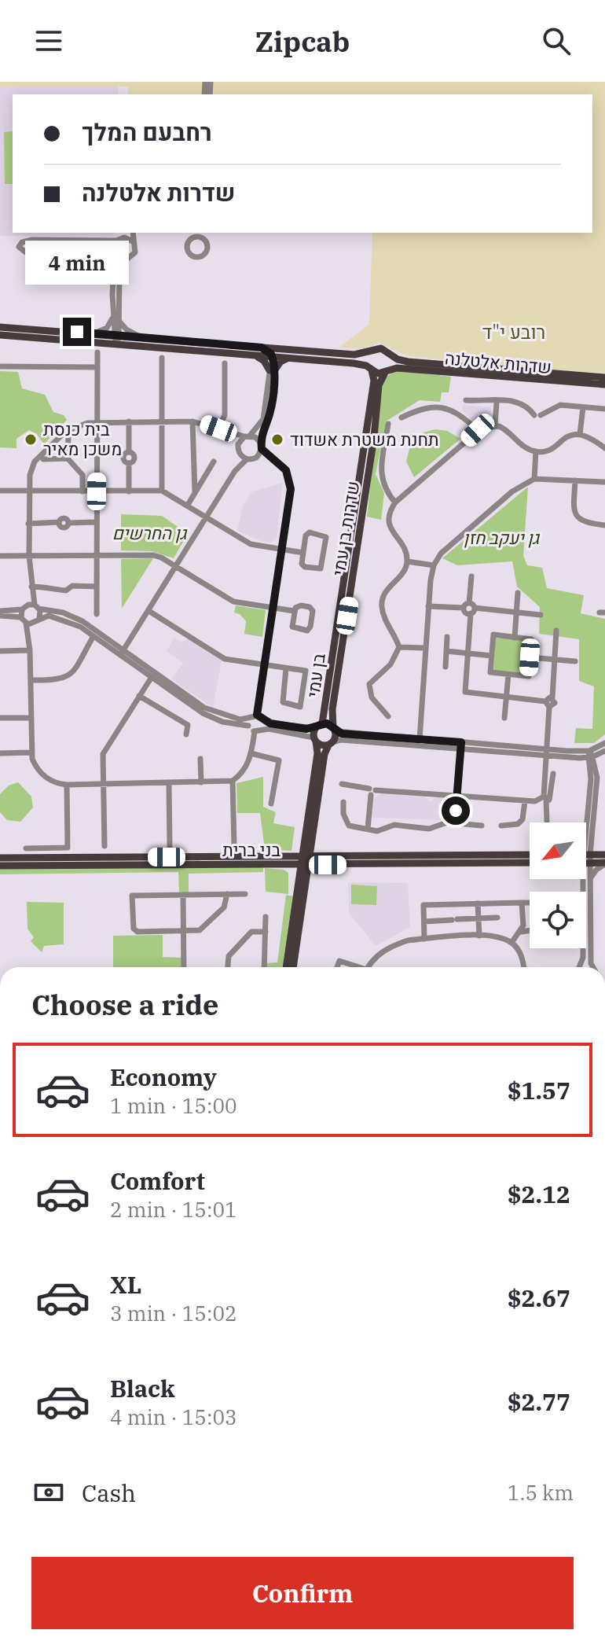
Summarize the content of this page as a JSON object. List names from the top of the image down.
{
  "streets": {
    "main road": [
      "שדרות אלטלנה",
      "שדרות בן עמי",
      "בן עמי",
      "בני ברית"
    ]
  },
  "crossings": [
    ["שדרות אלטלנה", "שדרות בן עמי"],
    ["שדרות אלטלנה", "בן עמי"],
    ["שדרות בן עמי", "בן עמי"]
  ],
  "districts": ["רובע י\"ד"],
  "parks": ["גן החרשים", "גן יעקב חזן"],
  "places": ["בית כנסת משכן מאיר", "תחנת משטרת אשדוד"],
  "north": "bottom left",
  "page": {
    "header": "Zipcab",
    "banner": ["רחבעם המלך", "שדרות אלטלנה"],
    "bubble": "4 min",
    "heading": "Choose a ride",
    "list": [
      {
        "name": "Economy",
        "note": "1 min · 15:00",
        "value": "$1.57"
      },
      {
        "name": "Comfort",
        "note": "2 min · 15:01",
        "value": "$2.12"
      },
      {
        "name": "XL",
        "note": "3 min · 15:02",
        "value": "$2.67"
      },
      {
        "name": "Black",
        "note": "4 min · 15:03",
        "value": "$2.77"
      }
    ],
    "pay": ["Cash", "1.5 km"],
    "buttons": "Confirm"
  }
}
